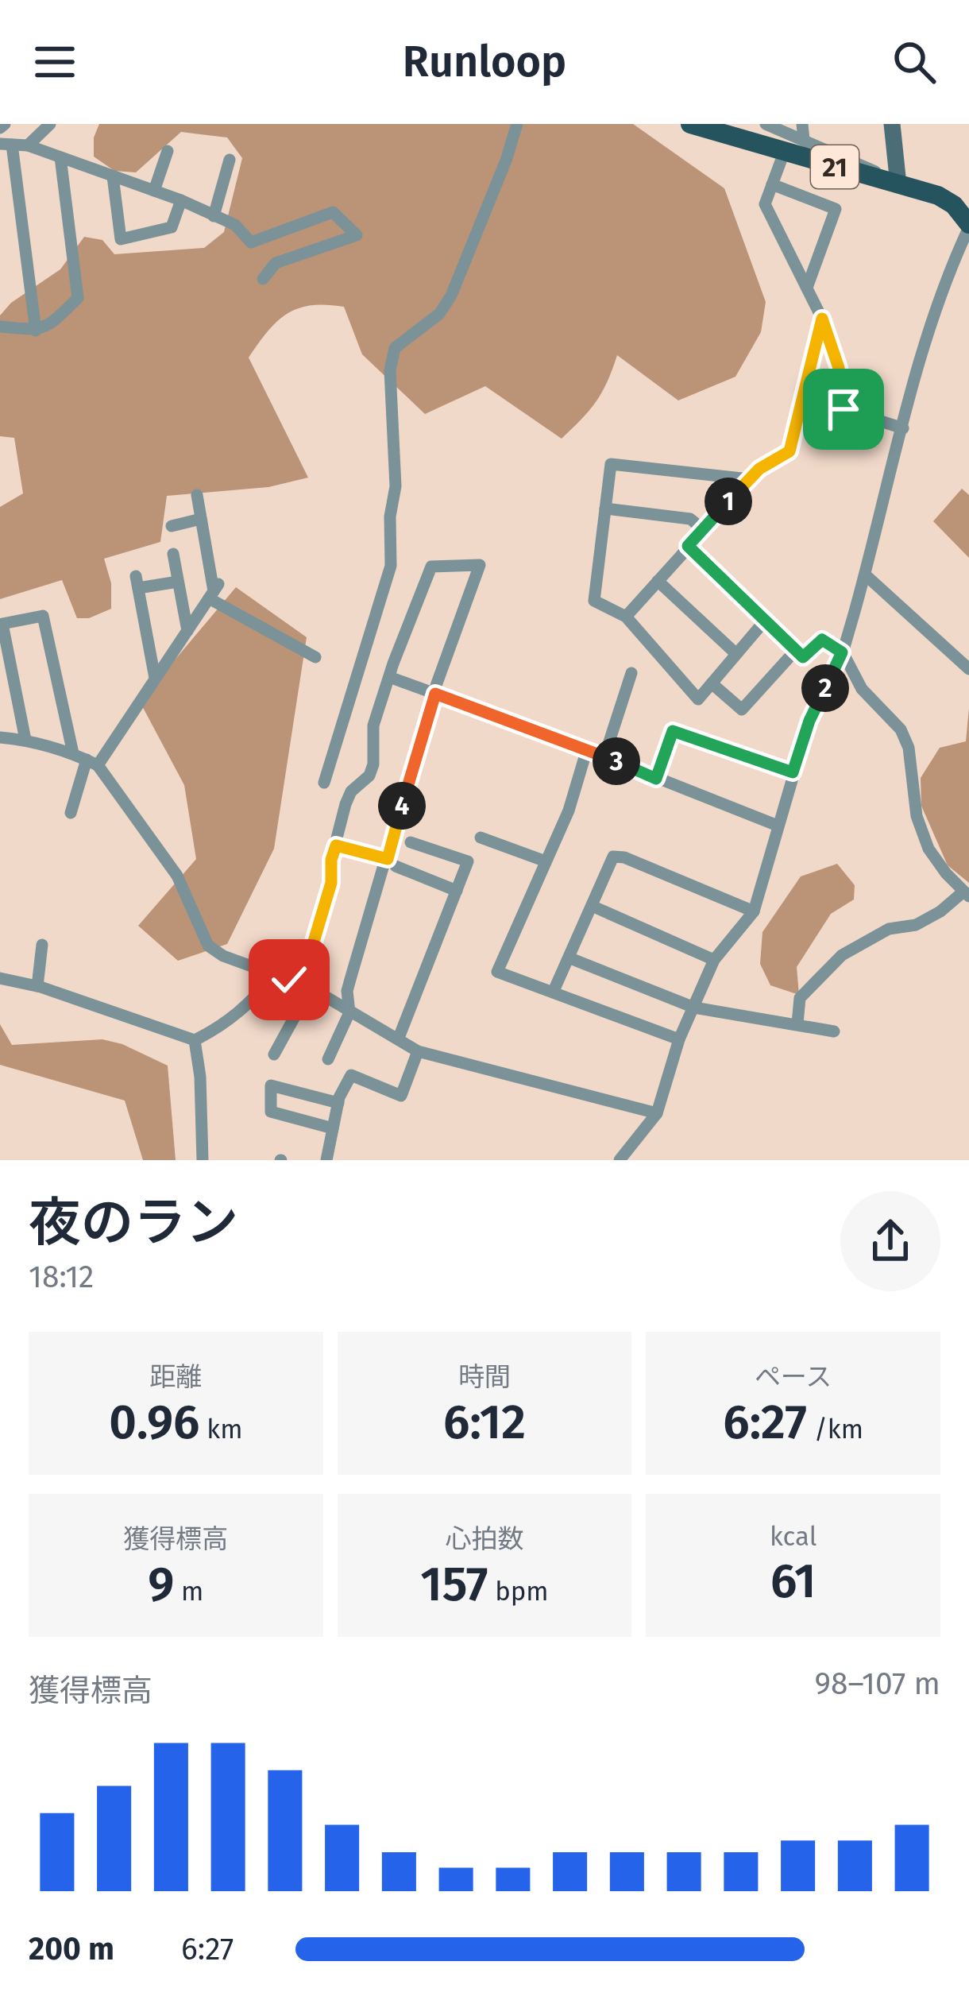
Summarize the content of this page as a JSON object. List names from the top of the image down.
{
  "streets": {
    "main road": ["21"]
  },
  "page": {
    "header": "Runloop",
    "pins": [
      "1",
      "2",
      "3",
      "4"
    ],
    "heading": ["夜のラン", "18:12"],
    "stats": [
      ["距離", "0.96 km"],
      ["時間", "6:12"],
      ["ペース", "6:27 /km"],
      ["獲得標高", "9 m"],
      ["心拍数", "157 bpm"],
      ["kcal", "61"]
    ],
    "chart": ["獲得標高", "98–107 m"],
    "list": [
      {
        "name": "200 m",
        "note": "6:27"
      }
    ]
  }
}
